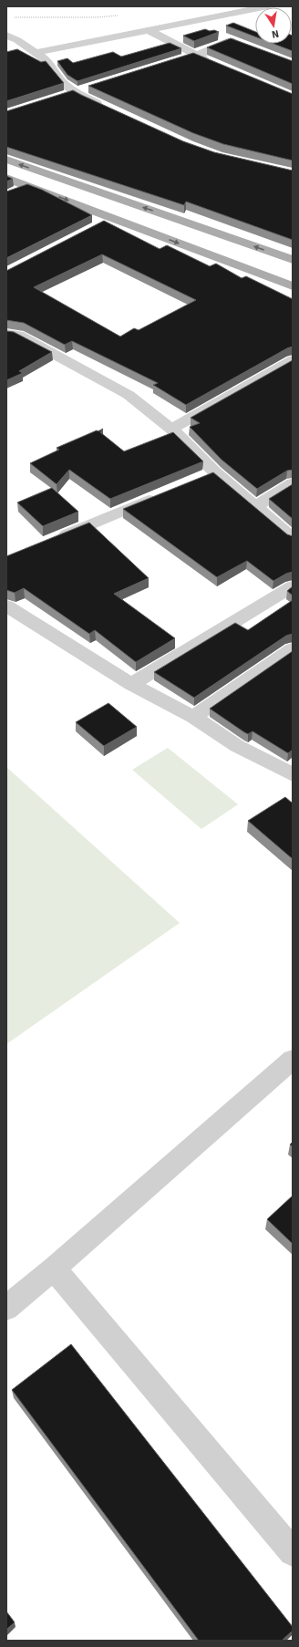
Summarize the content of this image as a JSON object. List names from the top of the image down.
{
  "north": "bottom"
}
